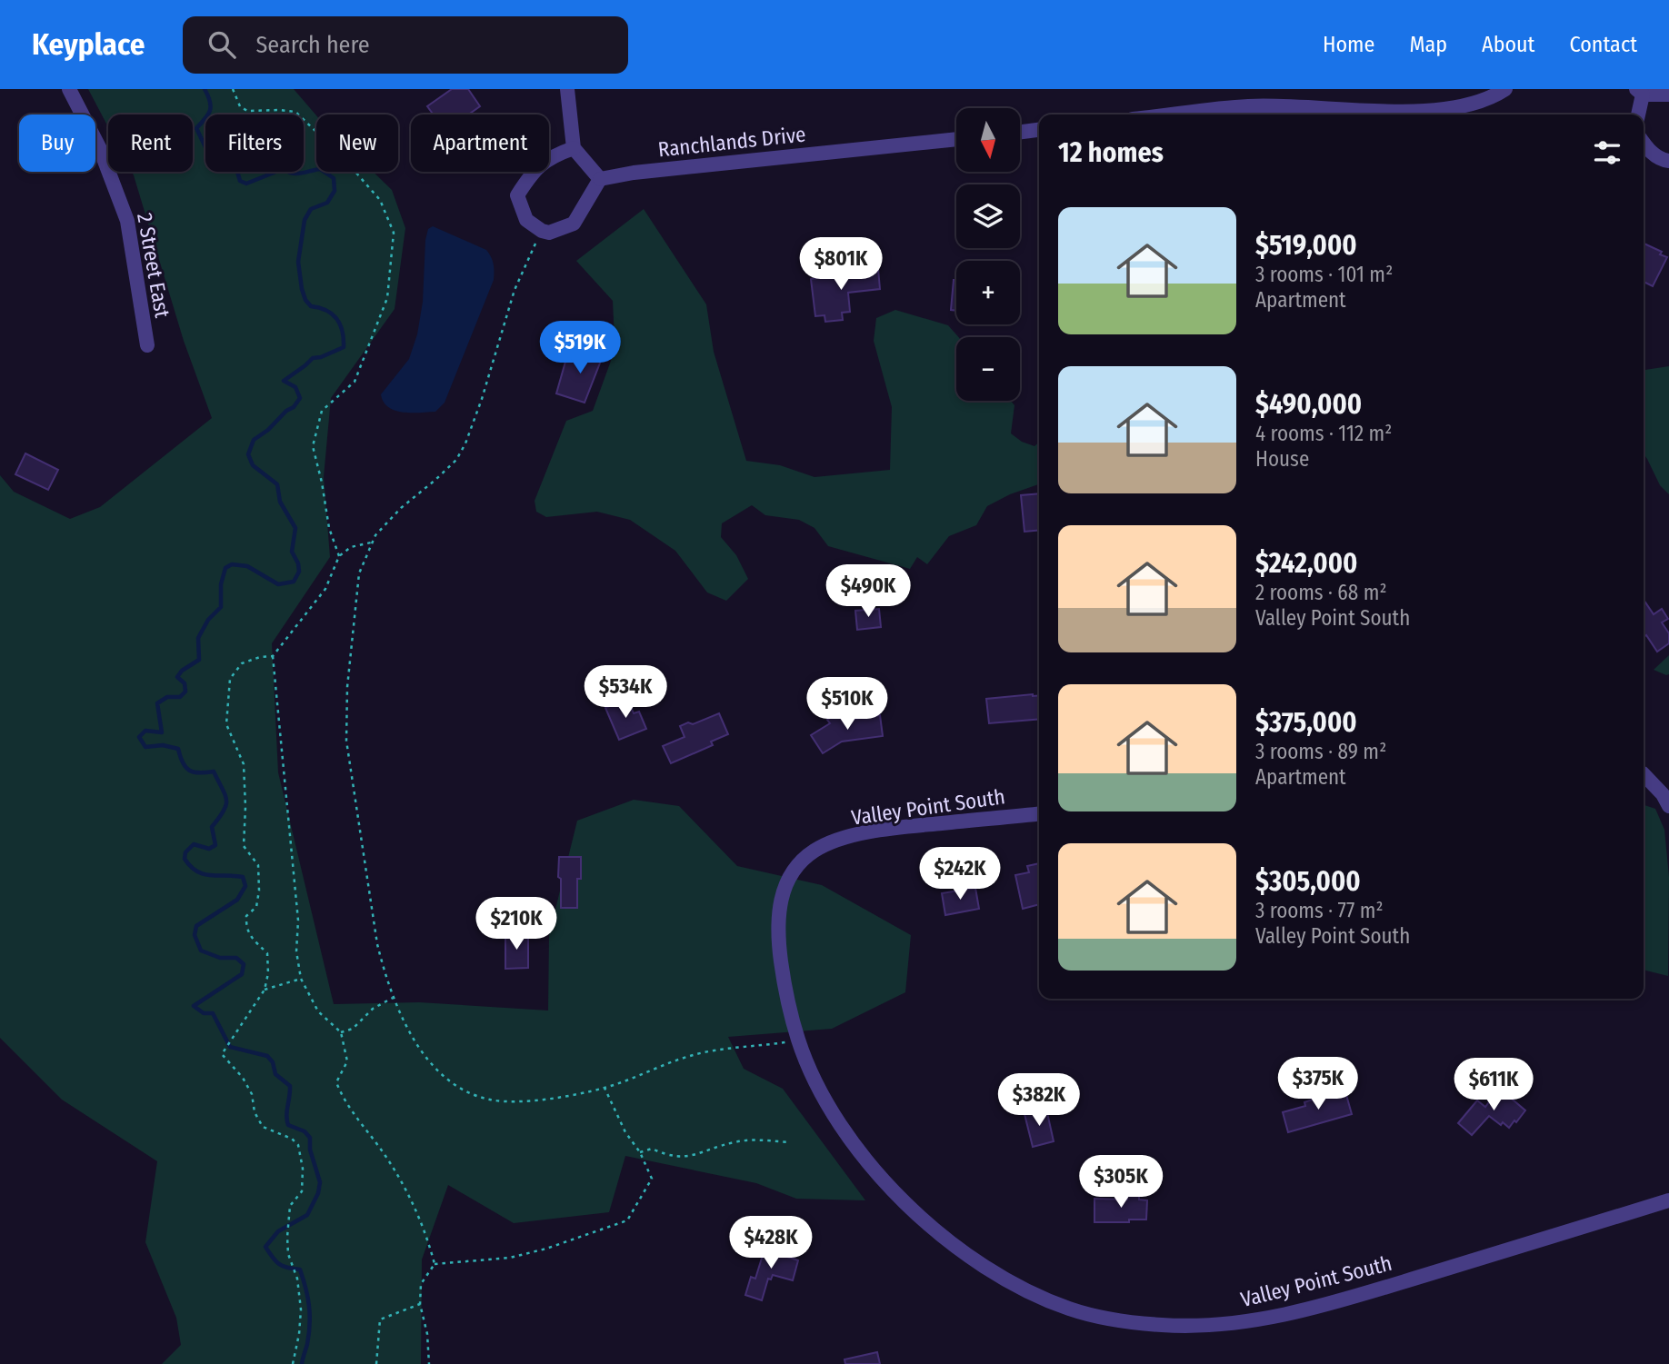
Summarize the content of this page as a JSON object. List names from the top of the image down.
{
  "streets": {
    "street": ["Ranchlands Drive", "2 Street East", "Valley Point South"]
  },
  "north": "bottom",
  "page": {
    "header": "Keyplace",
    "search": "Search here",
    "nav": [
      "Home",
      "Map",
      "About",
      "Contact"
    ],
    "map_buttons": ["+", "−"],
    "chip": [
      "Buy",
      "Rent",
      "Filters",
      "New",
      "Apartment"
    ],
    "heading": "12 homes",
    "list": [
      {
        "name": "$519,000",
        "note": "3 rooms · 101 m² · Apartment"
      },
      {
        "name": "$490,000",
        "note": "4 rooms · 112 m² · House"
      },
      {
        "name": "$242,000",
        "note": "2 rooms · 68 m² · Valley Point South"
      },
      {
        "name": "$375,000",
        "note": "3 rooms · 89 m² · Apartment"
      },
      {
        "name": "$305,000",
        "note": "3 rooms · 77 m² · Valley Point South"
      }
    ],
    "price": [
      "$801K",
      "$519K",
      "$490K",
      "$534K",
      "$510K",
      "$242K",
      "$210K",
      "$375K",
      "$611K",
      "$382K",
      "$305K",
      "$428K"
    ]
  }
}
